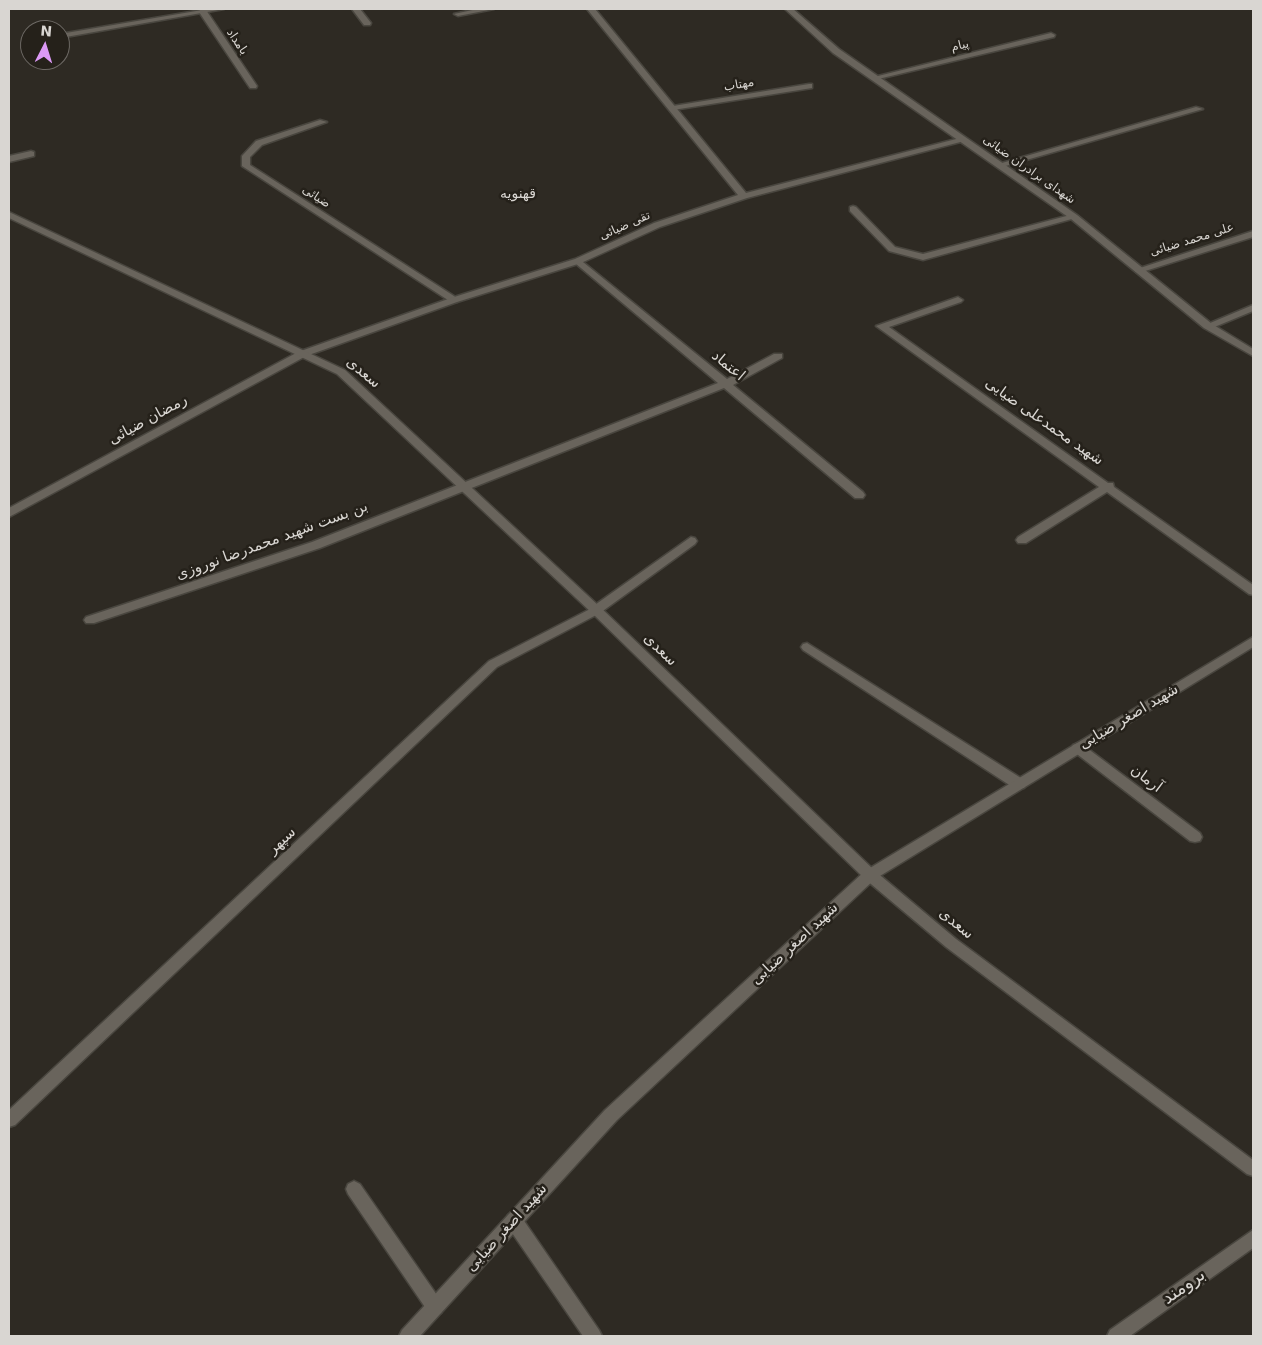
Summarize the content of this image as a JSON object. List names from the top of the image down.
{
  "streets": {
    "street": [
      "بامداد",
      "پیام",
      "مهتاب",
      "شهدای برادران ضیائی",
      "ضیائی",
      "تقی ضیائی",
      "علی محمد ضیائی",
      "اعتماد",
      "سعدی",
      "رمضان ضیائی",
      "شهید محمدعلی ضیایی",
      "بن بست شهید محمدرضا نوروزی",
      "شهید اصغر ضیایی",
      "آرمان",
      "سپهر",
      "برومند"
    ]
  },
  "crossings": [
    ["پیام", "شهدای برادران ضیائی"],
    ["شهدای برادران ضیائی", "تقی ضیائی"],
    ["شهدای برادران ضیائی", "علی محمد ضیائی"],
    ["ضیائی", "تقی ضیائی"],
    ["تقی ضیائی", "اعتماد"],
    ["تقی ضیائی", "سعدی"],
    ["تقی ضیائی", "رمضان ضیائی"],
    ["اعتماد", "بن بست شهید محمدرضا نوروزی"],
    ["سعدی", "رمضان ضیائی"],
    ["سعدی", "بن بست شهید محمدرضا نوروزی"],
    ["سعدی", "شهید اصغر ضیایی"],
    ["سعدی", "سپهر"],
    ["شهید اصغر ضیایی", "آرمان"]
  ],
  "districts": ["قهنویه"],
  "north": "top"
}
